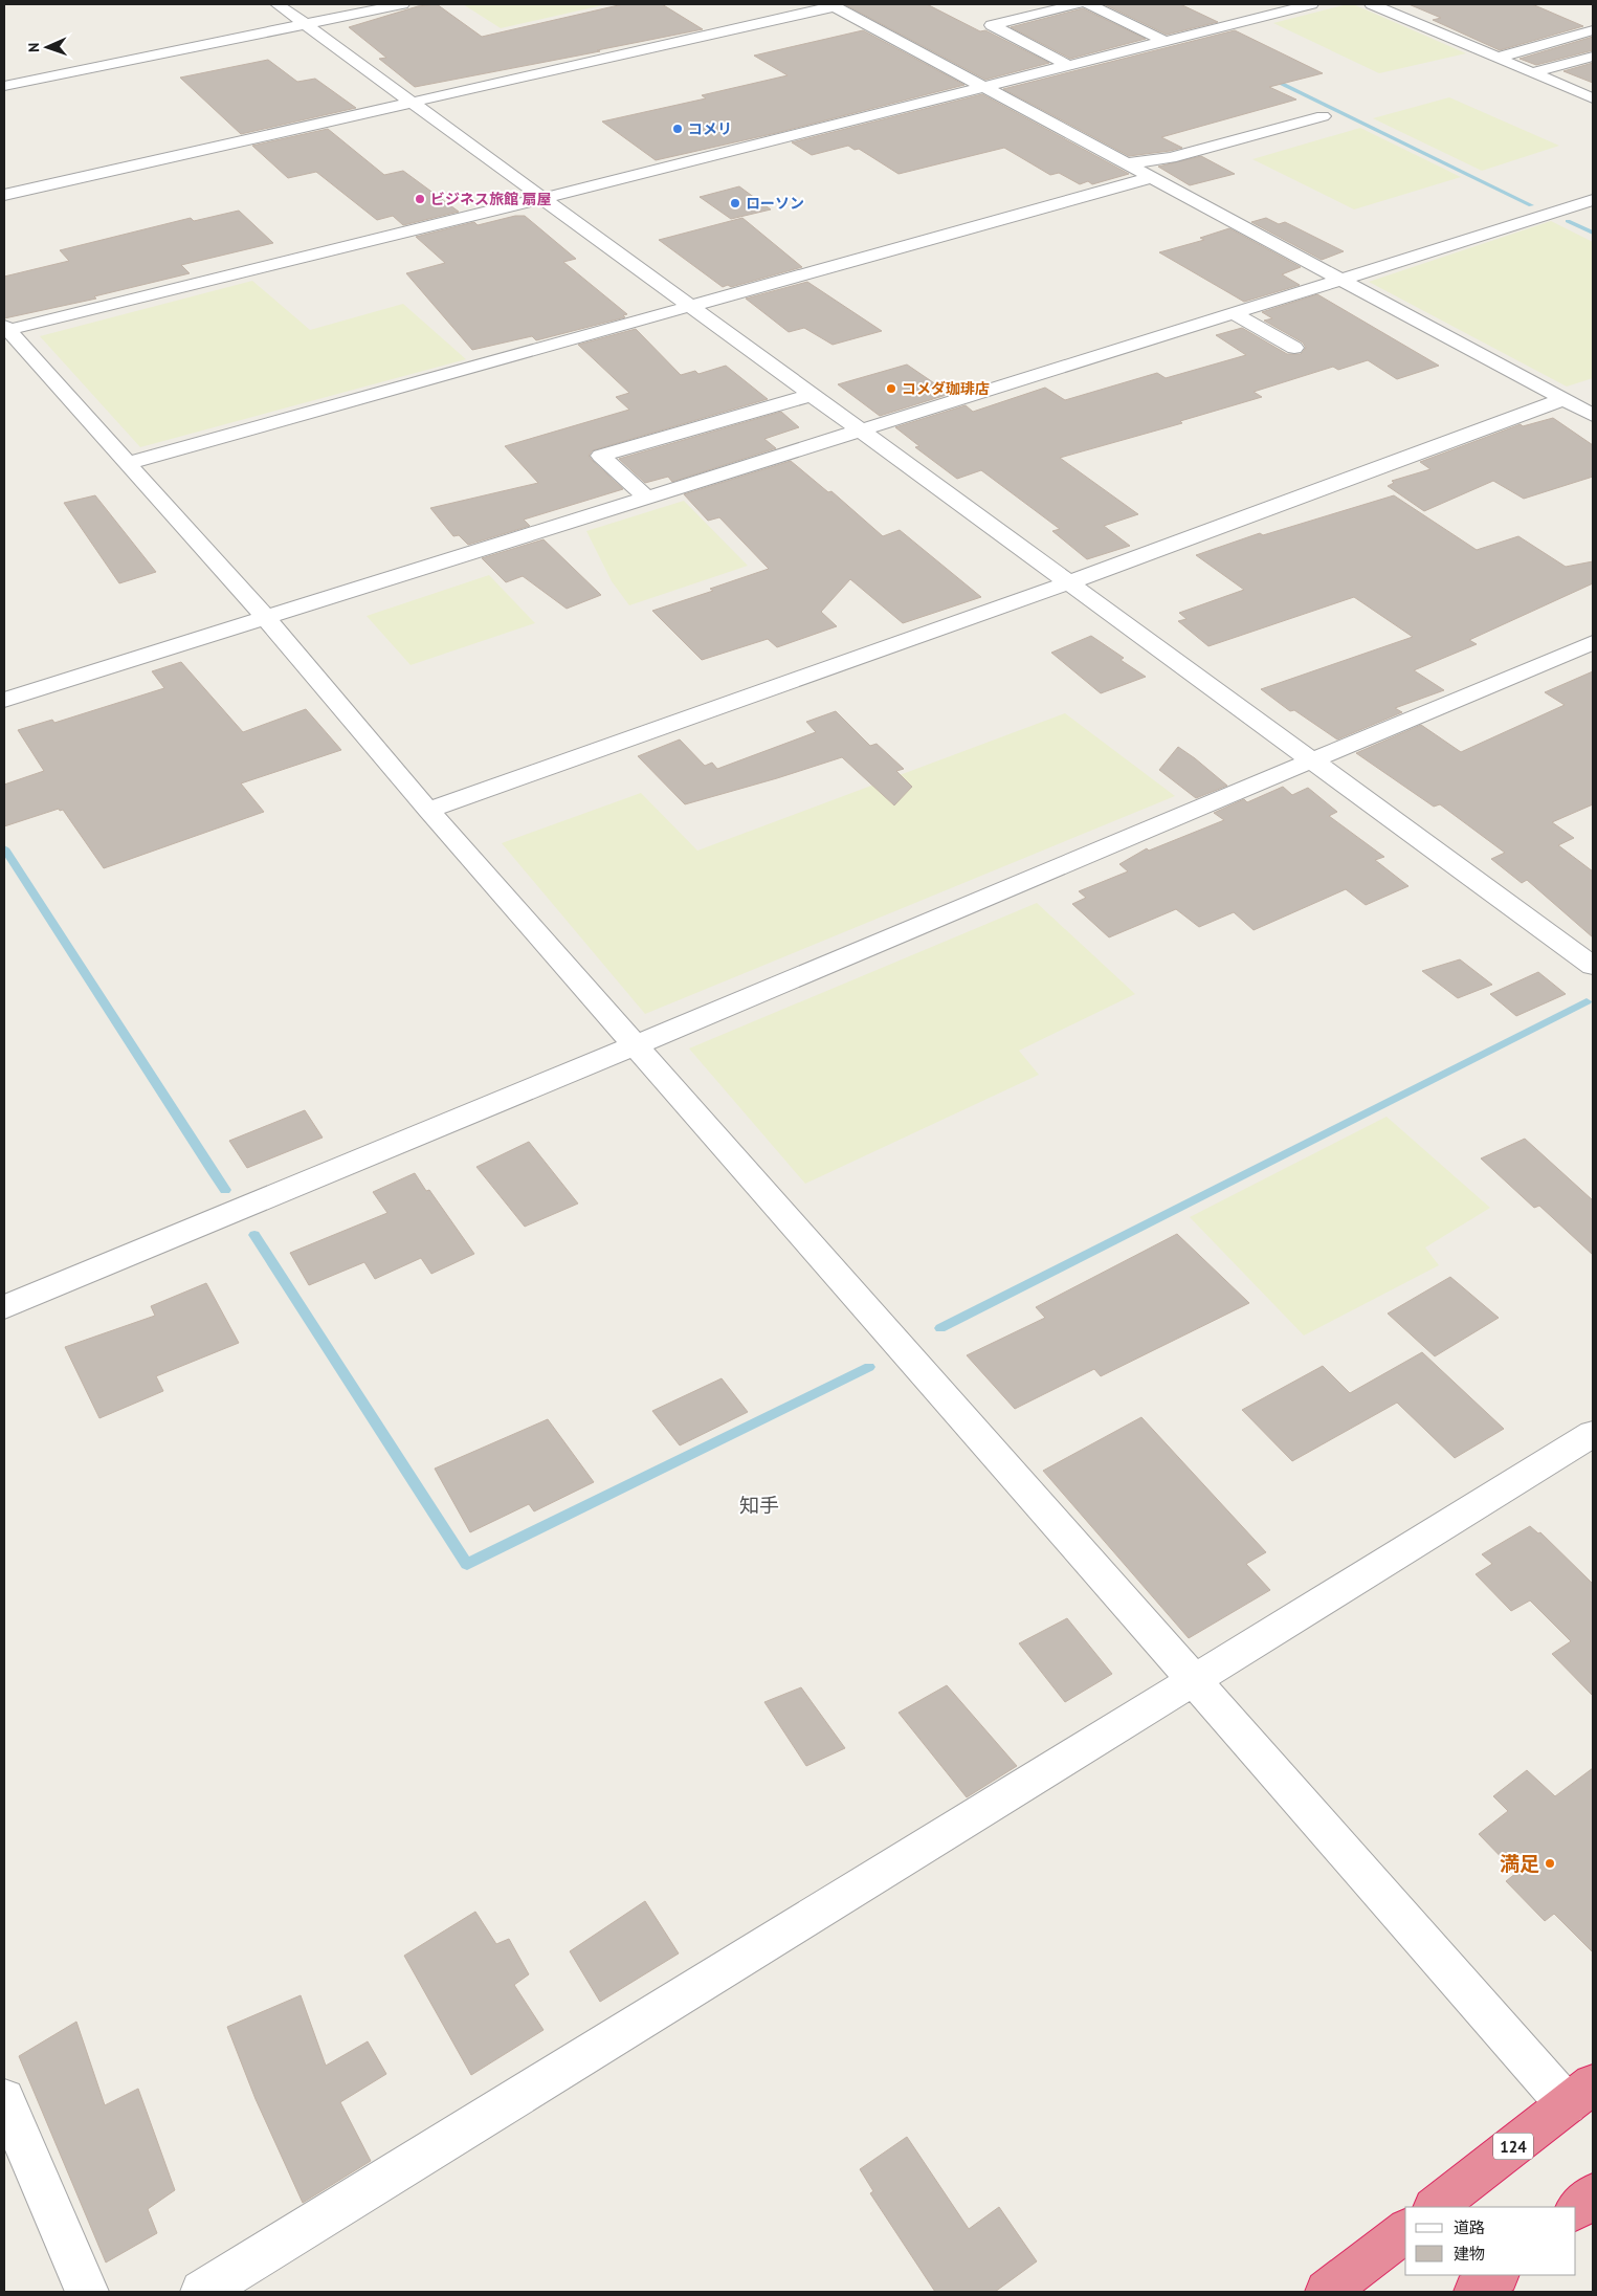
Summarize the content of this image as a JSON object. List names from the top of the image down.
{
  "streets": {
    "highway": ["124"]
  },
  "districts": ["知手"],
  "places": [
    "コメリ",
    "ビジネス旅館 扇屋",
    "ローソン",
    "コメダ珈琲店",
    "満足"
  ],
  "legend": ["道路", "建物"],
  "north": "left"
}
